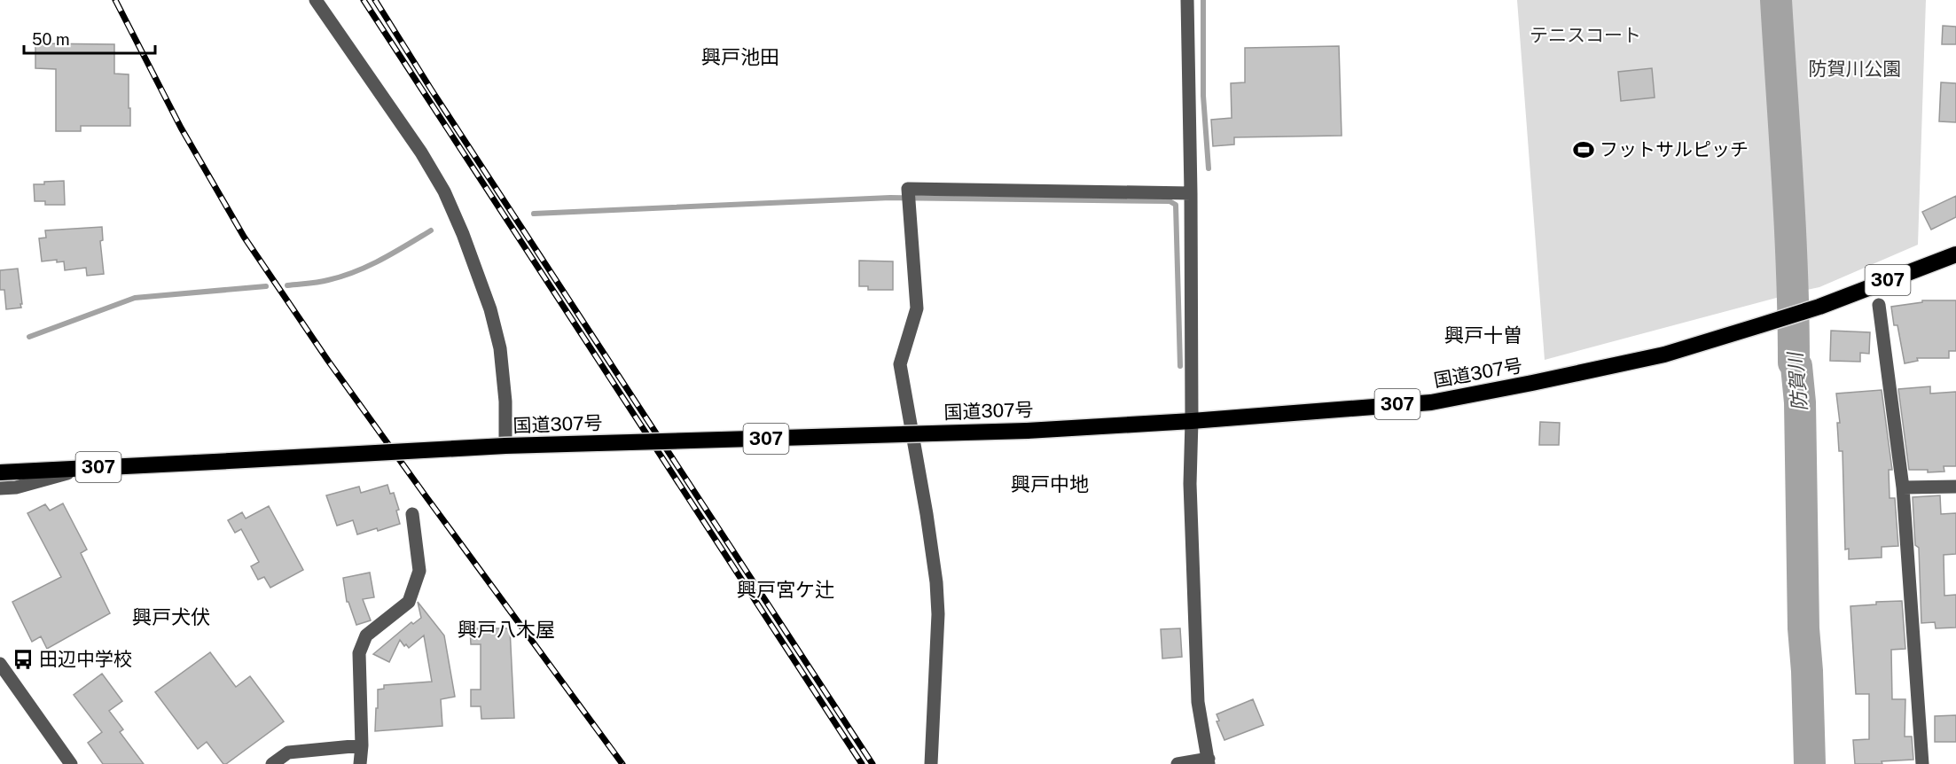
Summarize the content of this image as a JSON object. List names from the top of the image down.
{
  "streets": {
    "highway": ["307", "国道307号"]
  },
  "districts": [
    "興戸池田",
    "興戸十曽",
    "興戸中地",
    "興戸宮ケ辻",
    "興戸犬伏",
    "興戸八木屋"
  ],
  "water": ["防賀川"],
  "parks": ["テニスコート", "防賀川公園"],
  "places": {
    "sports": ["フットサルピッチ"],
    "bus stop": ["田辺中学校"]
  },
  "scale_bar": "50 m"
}
